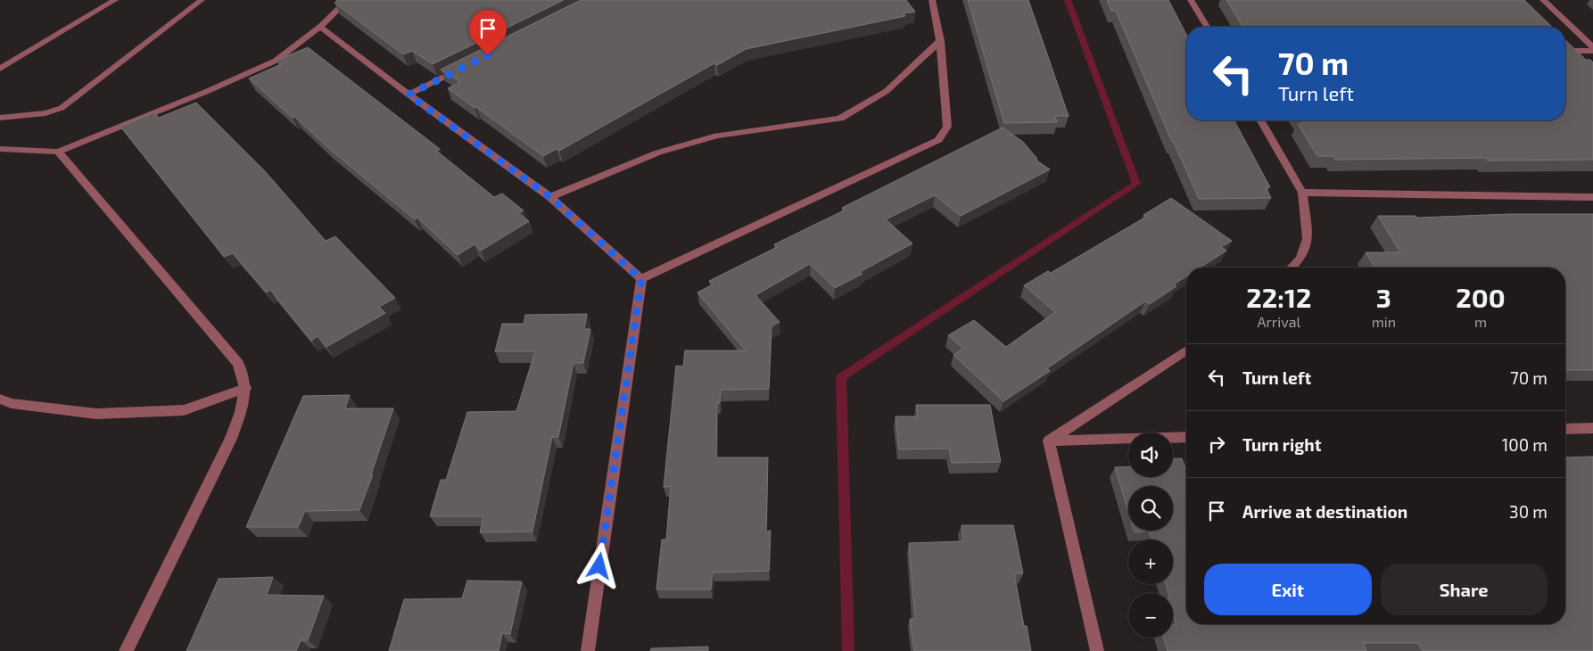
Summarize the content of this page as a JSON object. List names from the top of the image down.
{
  "page": {
    "turn": ["70 m", "Turn left"],
    "eta": [
      "22:12",
      "Arrival",
      "3",
      "min",
      "200",
      "m"
    ],
    "list": [
      {
        "name": "Turn left",
        "value": "70 m"
      },
      {
        "name": "Turn right",
        "value": "100 m"
      },
      {
        "name": "Arrive at destination",
        "value": "30 m"
      }
    ],
    "map_buttons": ["+", "−"],
    "buttons": ["Exit", "Share"]
  }
}
